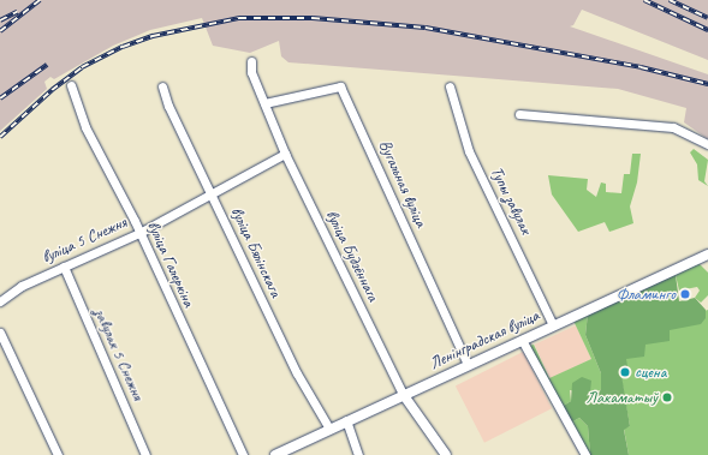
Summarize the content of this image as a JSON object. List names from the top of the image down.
{
  "streets": {
    "street": [
      "Вугальная вуліца",
      "Тупы завулак",
      "вуліца 5 Снежня",
      "вуліца Бялінскага",
      "вуліца Будзённага",
      "вуліца Галеркіна",
      "Ленінградская вуліца",
      "завулак 5 Снежня"
    ]
  },
  "crossings": [
    ["Вугальная вуліца", "вуліца Будзённага"],
    ["Вугальная вуліца", "Ленінградская вуліца"],
    ["Тупы завулак", "Ленінградская вуліца"],
    ["вуліца 5 Снежня", "вуліца Бялінскага"],
    ["вуліца 5 Снежня", "вуліца Будзённага"],
    ["вуліца 5 Снежня", "вуліца Галеркіна"],
    ["вуліца 5 Снежня", "завулак 5 Снежня"],
    ["вуліца Бялінскага", "Ленінградская вуліца"],
    ["вуліца Будзённага", "Ленінградская вуліца"]
  ],
  "places": ["Фламинго", "сцена", "Лакаматыў"]
}
